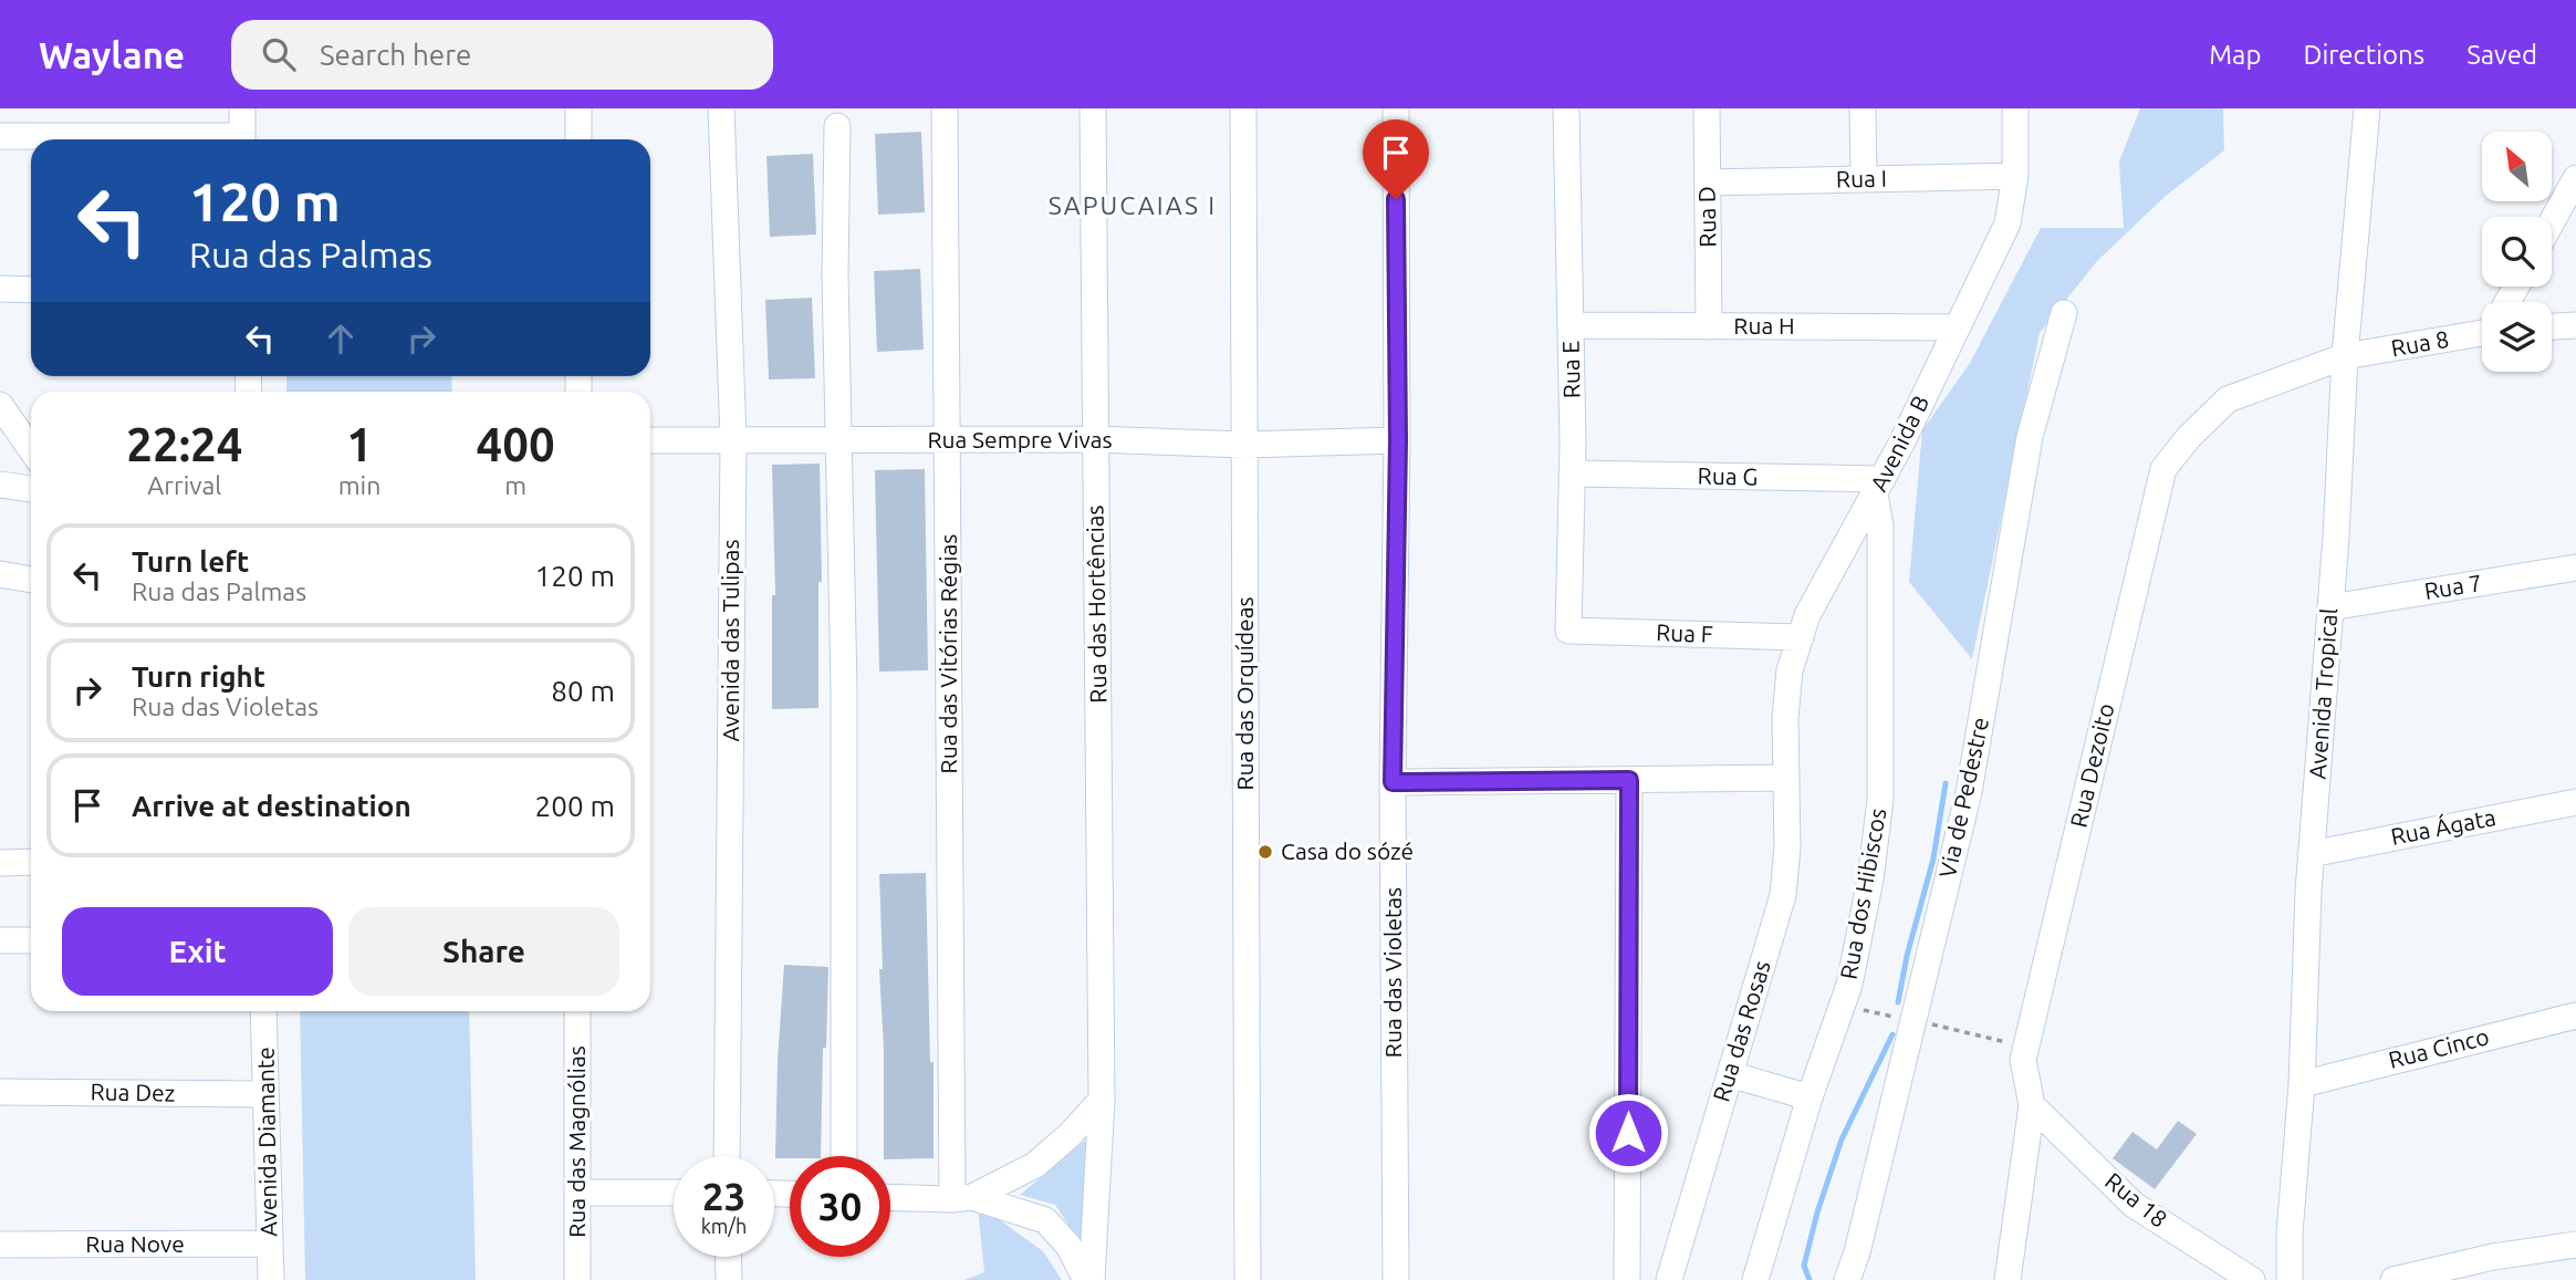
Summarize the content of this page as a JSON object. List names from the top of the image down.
{
  "streets": {
    "street": [
      "Rua I",
      "Rua D",
      "Rua H",
      "Rua 8",
      "Rua E",
      "Rua Sempre Vivas",
      "Avenida B",
      "Rua G",
      "Rua 7",
      "Rua das Hortências",
      "Rua F",
      "Avenida das Tulipas",
      "Rua das Vitórias Régias",
      "Rua das Orquídeas",
      "Avenida Tropical",
      "Rua Dezoito",
      "Via de Pedestre",
      "Rua Ágata",
      "Rua dos Hibiscos",
      "Rua das Violetas",
      "Rua das Rosas",
      "Rua Cinco",
      "Rua Dez",
      "Avenida Diamante",
      "Rua das Magnólias",
      "Rua 18",
      "Rua Nove"
    ]
  },
  "crossings": [
    ["Rua I", "Rua D"],
    ["Rua I", "Avenida B"],
    ["Rua D", "Rua H"],
    ["Rua H", "Rua E"],
    ["Rua H", "Avenida B"],
    ["Rua 8", "Avenida Tropical"],
    ["Rua 8", "Rua Dezoito"],
    ["Rua E", "Rua G"],
    ["Rua E", "Rua F"],
    ["Rua Sempre Vivas", "Rua das Hortências"],
    ["Rua Sempre Vivas", "Avenida das Tulipas"],
    ["Rua Sempre Vivas", "Rua das Vitórias Régias"],
    ["Rua Sempre Vivas", "Rua das Orquídeas"],
    ["Rua Sempre Vivas", "Rua das Violetas"],
    ["Avenida B", "Rua G"],
    ["Avenida B", "Rua F"],
    ["Avenida B", "Rua dos Hibiscos"],
    ["Avenida B", "Rua das Rosas"],
    ["Rua G", "Rua dos Hibiscos"],
    ["Rua 7", "Avenida Tropical"],
    ["Avenida Tropical", "Rua Dezoito"],
    ["Avenida Tropical", "Rua Ágata"],
    ["Avenida Tropical", "Rua Cinco"],
    ["Rua Dezoito", "Rua 18"],
    ["Rua Dez", "Avenida Diamante"],
    ["Avenida Diamante", "Rua Nove"]
  ],
  "districts": ["SAPUCAIAS I"],
  "places": ["Casa do sózé"],
  "north": "top left",
  "page": {
    "header": "Waylane",
    "search": "Search here",
    "nav": ["Map", "Directions", "Saved"],
    "turn": ["120 m", "Rua das Palmas"],
    "eta": [
      "22:24",
      "Arrival",
      "1",
      "min",
      "400",
      "m"
    ],
    "list": [
      {
        "name": "Turn left",
        "note": "Rua das Palmas",
        "value": "120 m"
      },
      {
        "name": "Turn right",
        "note": "Rua das Violetas",
        "value": "80 m"
      },
      {
        "name": "Arrive at destination",
        "value": "200 m"
      }
    ],
    "buttons": ["Exit", "Share"],
    "speed": "23 km/h",
    "limit": "30"
  }
}
